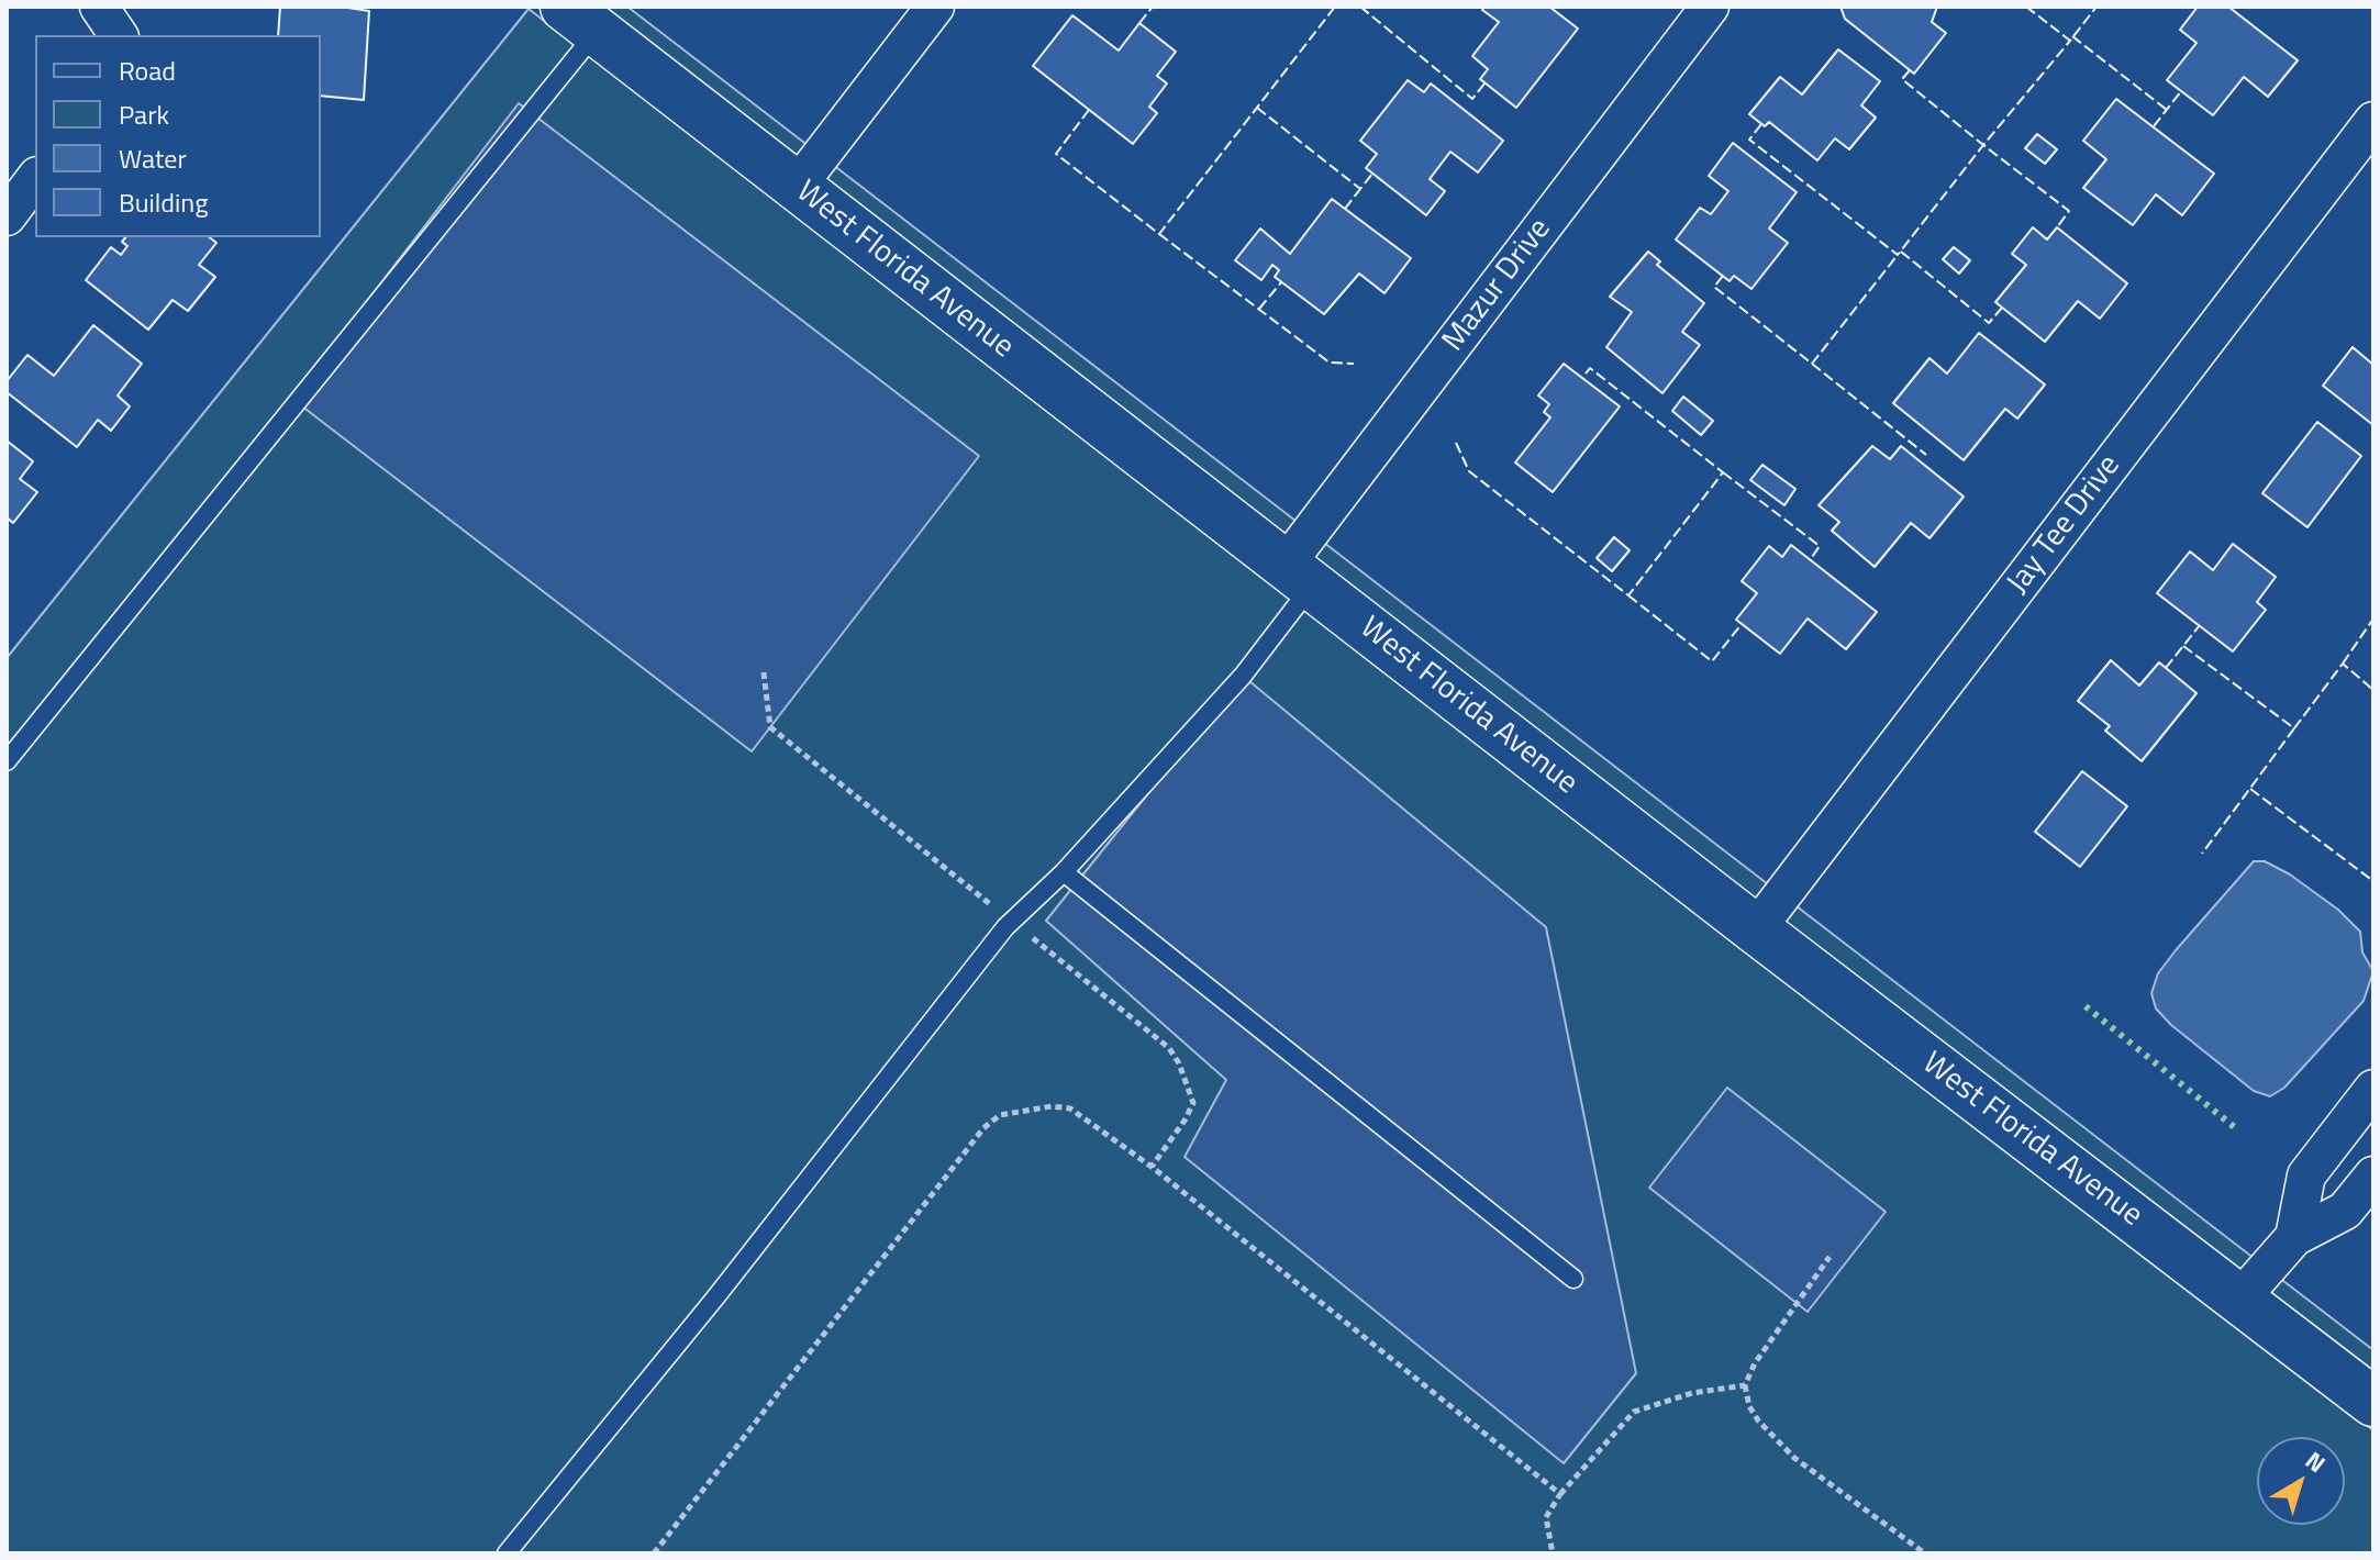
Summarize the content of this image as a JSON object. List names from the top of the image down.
{
  "streets": {
    "street": ["West Florida Avenue", "Mazur Drive", "Jay Tee Drive"]
  },
  "crossings": [
    ["West Florida Avenue", "Mazur Drive"],
    ["West Florida Avenue", "Jay Tee Drive"]
  ],
  "legend": [
    "Road",
    "Park",
    "Water",
    "Building"
  ],
  "north": "top right"
}
